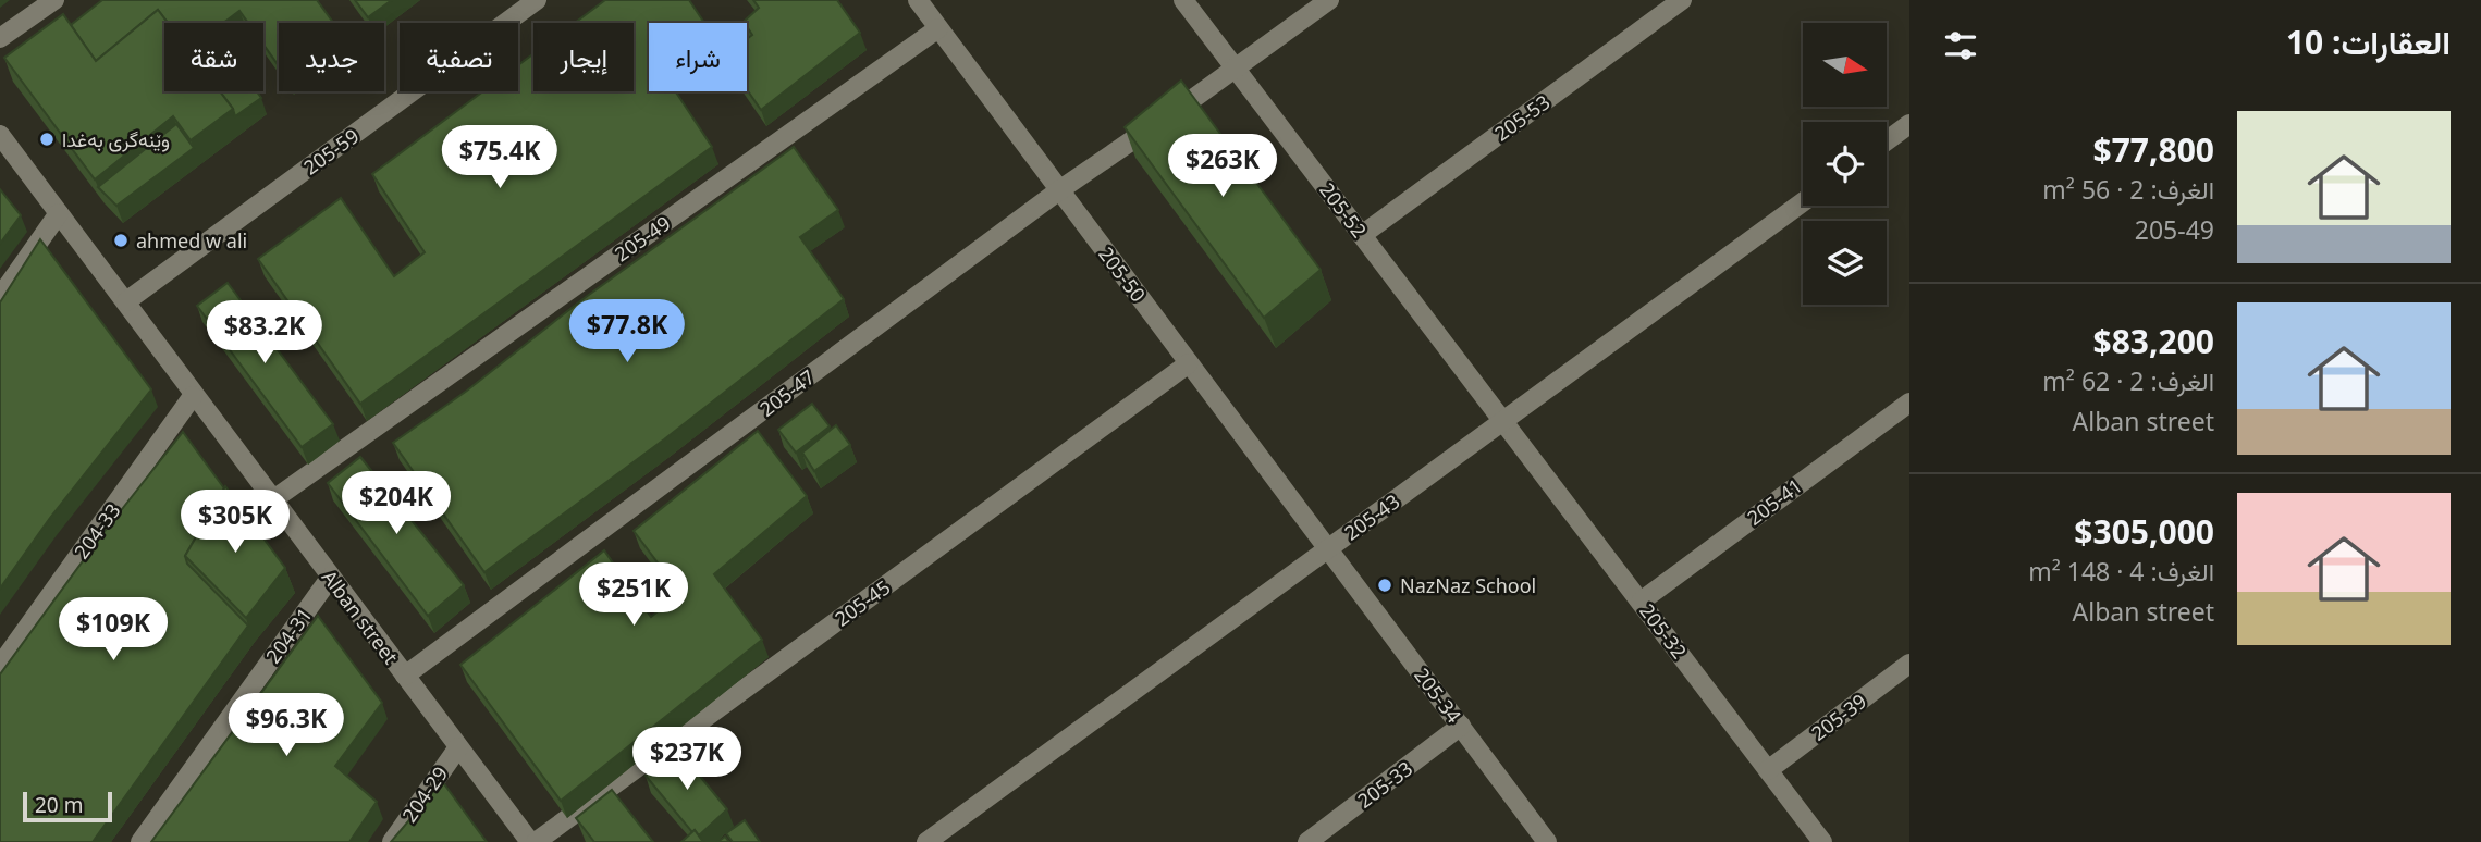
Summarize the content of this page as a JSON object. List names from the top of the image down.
{
  "streets": {
    "street": [
      "205-53",
      "205-59",
      "205-52",
      "205-49",
      "205-50",
      "205-47",
      "205-41",
      "205-43",
      "204-33",
      "205-45",
      "Alban street",
      "205-32",
      "204-31",
      "205-34",
      "205-39",
      "205-33",
      "204-29"
    ]
  },
  "crossings": [
    ["205-53", "205-52"],
    ["205-59", "Alban street"],
    ["205-52", "205-47"],
    ["205-52", "205-43"],
    ["205-52", "205-32"],
    ["205-49", "205-50"],
    ["205-49", "Alban street"],
    ["205-50", "205-47"],
    ["205-50", "205-43"],
    ["205-50", "205-45"],
    ["205-50", "205-34"],
    ["205-47", "Alban street"],
    ["205-41", "205-32"],
    ["205-43", "205-32"],
    ["205-43", "205-34"],
    ["204-33", "Alban street"],
    ["205-45", "Alban street"],
    ["Alban street", "204-31"],
    ["Alban street", "204-29"],
    ["205-32", "205-39"],
    ["205-34", "205-33"]
  ],
  "places": ["وێنەگری بەغدا", "ahmed w ali", "NazNaz School"],
  "scale_bar": "20 m",
  "north": "right",
  "page": {
    "heading": "العقارات: 10",
    "chip": [
      "شراء",
      "إيجار",
      "تصفية",
      "جديد",
      "شقة"
    ],
    "list": [
      {
        "name": "$77,800",
        "note": "الغرف: 2 · 56 m² · 205-49"
      },
      {
        "name": "$83,200",
        "note": "الغرف: 2 · 62 m² · Alban street"
      },
      {
        "name": "$305,000",
        "note": "الغرف: 4 · 148 m² · Alban street"
      }
    ],
    "price": [
      "$75.4K",
      "$263K",
      "$77.8K",
      "$83.2K",
      "$204K",
      "$305K",
      "$251K",
      "$109K",
      "$96.3K",
      "$237K"
    ],
    "scale": "20 m"
  }
}
